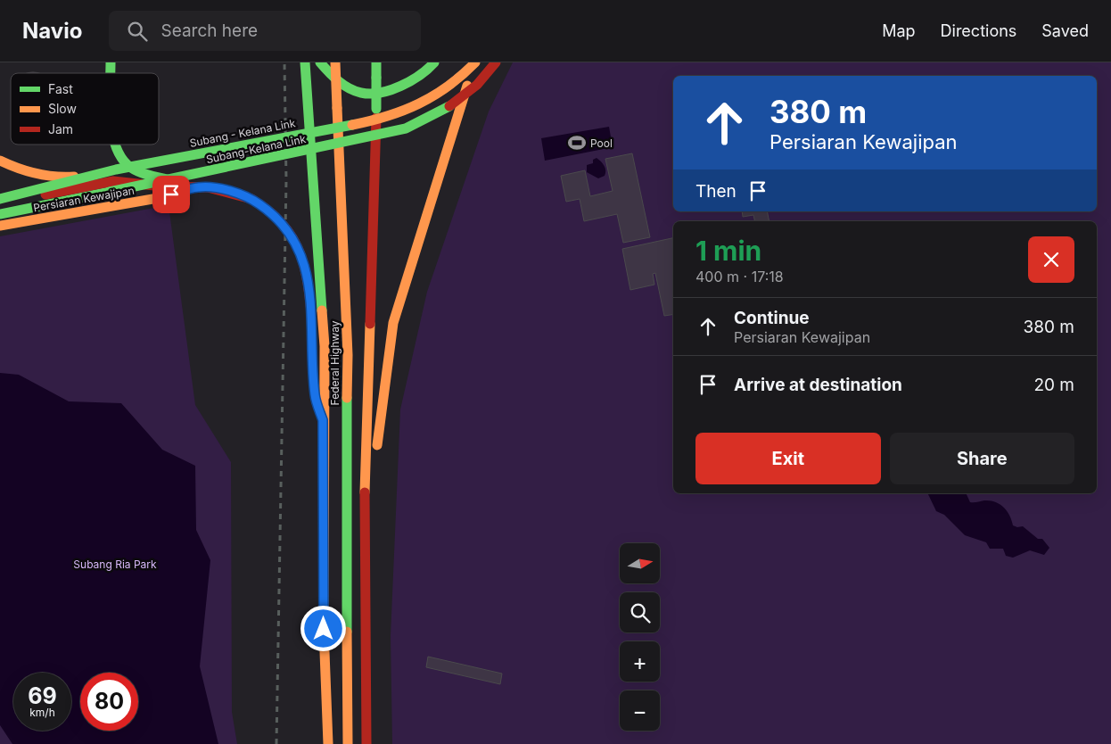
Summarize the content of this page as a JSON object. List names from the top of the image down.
{
  "streets": {
    "main road": [
      "Subang - Kelana Link",
      "Subang-Kelana Link",
      "Persiaran Kewajipan",
      "Federal Highway"
    ]
  },
  "parks": ["Subang Ria Park"],
  "places": {
    "sports": ["Pool"]
  },
  "legend": ["Fast", "Slow", "Jam"],
  "north": "right",
  "page": {
    "header": "Navio",
    "search": "Search here",
    "nav": ["Map", "Directions", "Saved"],
    "turn": ["380 m", "Persiaran Kewajipan"],
    "then": "Then",
    "heading": ["1 min", "400 m · 17:18"],
    "list": [
      {
        "name": "Continue",
        "note": "Persiaran Kewajipan",
        "value": "380 m"
      },
      {
        "name": "Arrive at destination",
        "value": "20 m"
      }
    ],
    "buttons": ["Exit", "Share"],
    "map_buttons": ["+", "−"],
    "speed": "69 km/h",
    "limit": "80"
  }
}
